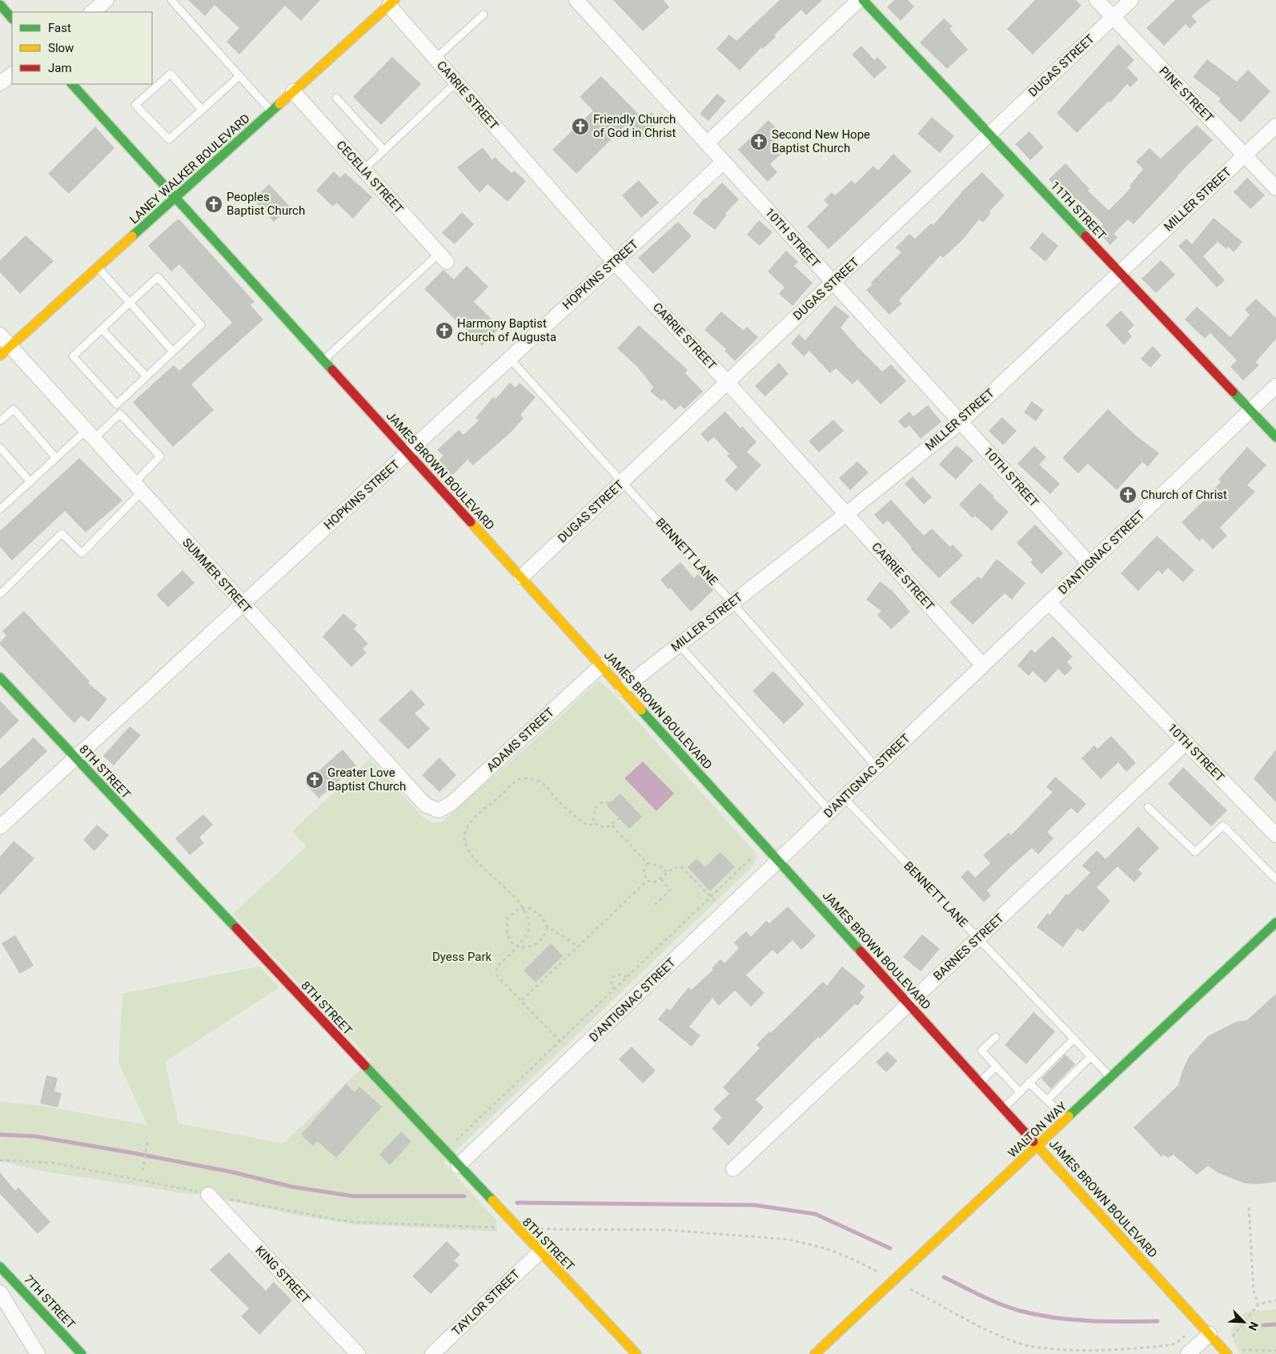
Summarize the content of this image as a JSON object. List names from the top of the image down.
{
  "streets": {
    "street": [
      "DUGAS STREET",
      "PINE STREET",
      "CARRIE STREET",
      "LANEY WALKER BOULEVARD",
      "CECELIA STREET",
      "MILLER STREET",
      "11TH STREET",
      "10TH STREET",
      "HOPKINS STREET",
      "JAMES BROWN BOULEVARD",
      "D'ANTIGNAC STREET",
      "SUMMER STREET",
      "ADAMS STREET",
      "8TH STREET",
      "BARNES STREET",
      "WALTON WAY",
      "KING STREET",
      "7TH STREET",
      "TAYLOR STREET"
    ],
    "lane": ["BENNETT LANE"]
  },
  "crossings": [
    ["DUGAS STREET", "PINE STREET"],
    ["DUGAS STREET", "CARRIE STREET"],
    ["DUGAS STREET", "11TH STREET"],
    ["DUGAS STREET", "10TH STREET"],
    ["DUGAS STREET", "JAMES BROWN BOULEVARD"],
    ["DUGAS STREET", "BENNETT LANE"],
    ["PINE STREET", "MILLER STREET"],
    ["CARRIE STREET", "LANEY WALKER BOULEVARD"],
    ["CARRIE STREET", "MILLER STREET"],
    ["CARRIE STREET", "HOPKINS STREET"],
    ["CARRIE STREET", "D'ANTIGNAC STREET"],
    ["LANEY WALKER BOULEVARD", "CECELIA STREET"],
    ["LANEY WALKER BOULEVARD", "JAMES BROWN BOULEVARD"],
    ["LANEY WALKER BOULEVARD", "SUMMER STREET"],
    ["MILLER STREET", "11TH STREET"],
    ["MILLER STREET", "10TH STREET"],
    ["MILLER STREET", "JAMES BROWN BOULEVARD"],
    ["MILLER STREET", "BENNETT LANE"],
    ["11TH STREET", "D'ANTIGNAC STREET"],
    ["10TH STREET", "HOPKINS STREET"],
    ["10TH STREET", "D'ANTIGNAC STREET"],
    ["10TH STREET", "BARNES STREET"],
    ["HOPKINS STREET", "JAMES BROWN BOULEVARD"],
    ["HOPKINS STREET", "BENNETT LANE"],
    ["HOPKINS STREET", "SUMMER STREET"],
    ["HOPKINS STREET", "8TH STREET"],
    ["JAMES BROWN BOULEVARD", "D'ANTIGNAC STREET"],
    ["JAMES BROWN BOULEVARD", "ADAMS STREET"],
    ["JAMES BROWN BOULEVARD", "BARNES STREET"],
    ["JAMES BROWN BOULEVARD", "WALTON WAY"],
    ["BENNETT LANE", "D'ANTIGNAC STREET"],
    ["BENNETT LANE", "BARNES STREET"],
    ["BENNETT LANE", "WALTON WAY"],
    ["D'ANTIGNAC STREET", "8TH STREET"],
    ["SUMMER STREET", "ADAMS STREET"],
    ["8TH STREET", "TAYLOR STREET"]
  ],
  "parks": ["Dyess Park"],
  "places": {
    "church": [
      "Friendly Church of God in Christ",
      "Second New Hope Baptist Church",
      "Peoples Baptist Church",
      "Harmony Baptist Church of Augusta",
      "Church of Christ",
      "Greater Love Baptist Church"
    ]
  },
  "legend": ["Fast", "Slow", "Jam"],
  "north": "bottom right"
}
